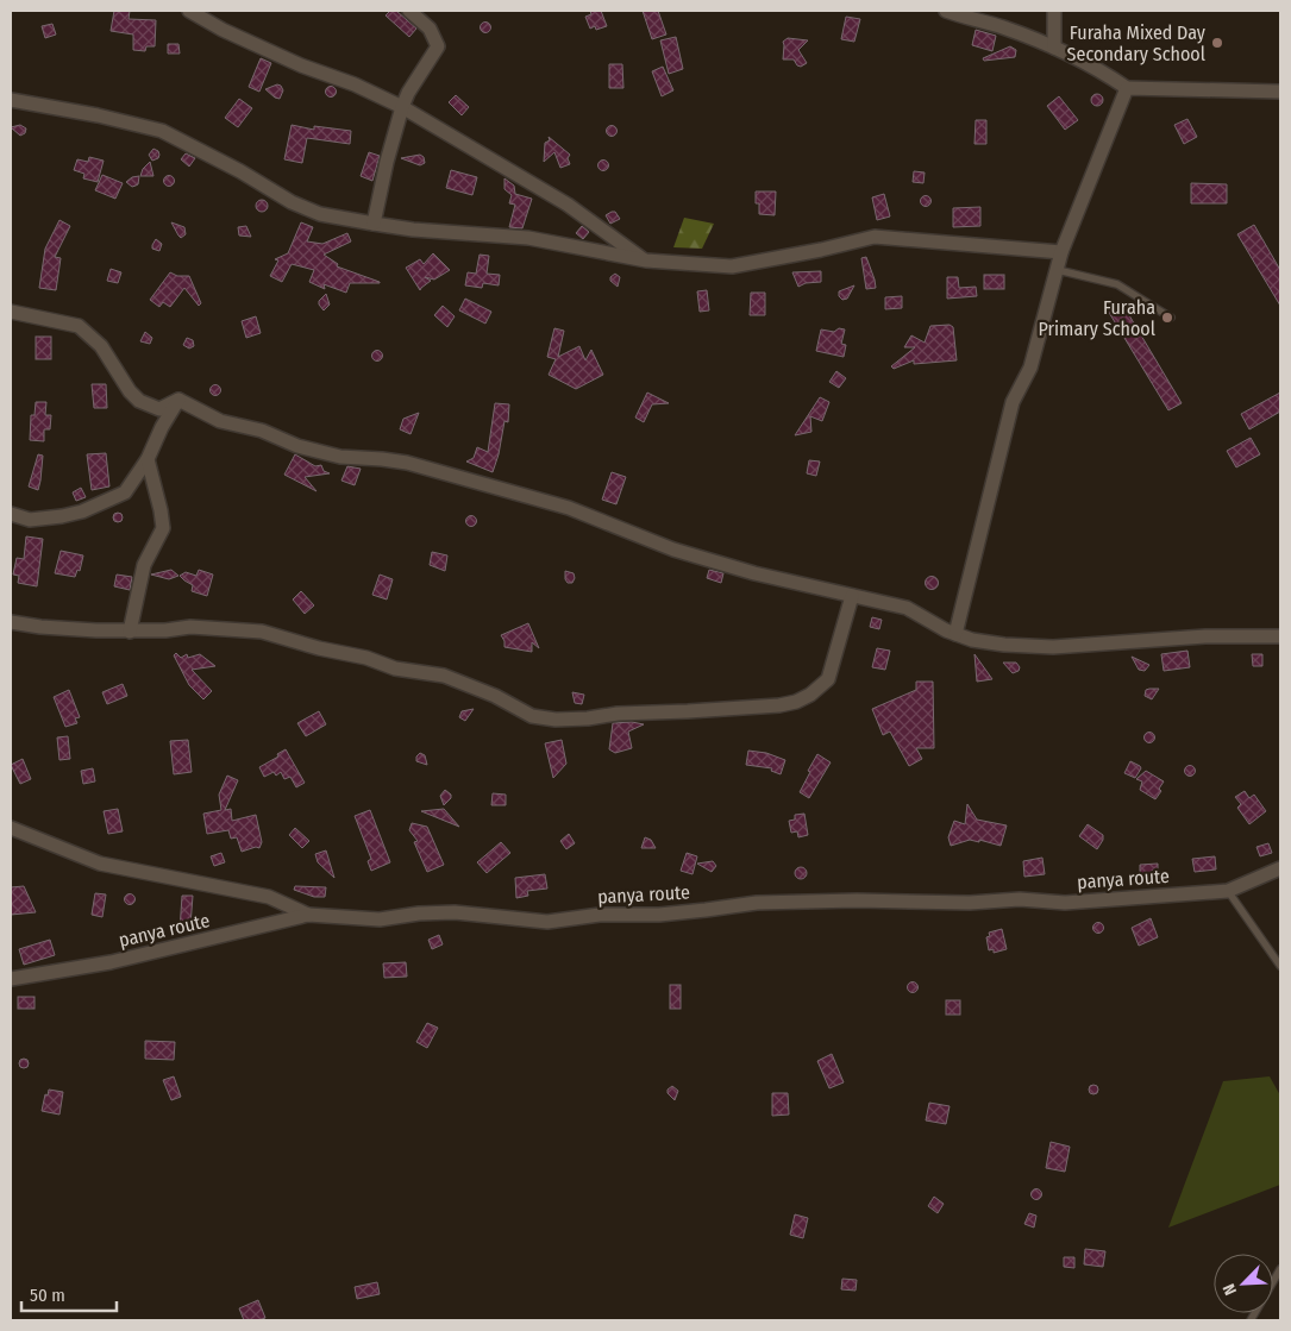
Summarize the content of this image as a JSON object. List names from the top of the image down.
{
  "streets": {
    "street": ["panya route"]
  },
  "places": ["Furaha Mixed Day Secondary School", "Furaha Primary School"],
  "scale_bar": "50 m",
  "north": "bottom left"
}
